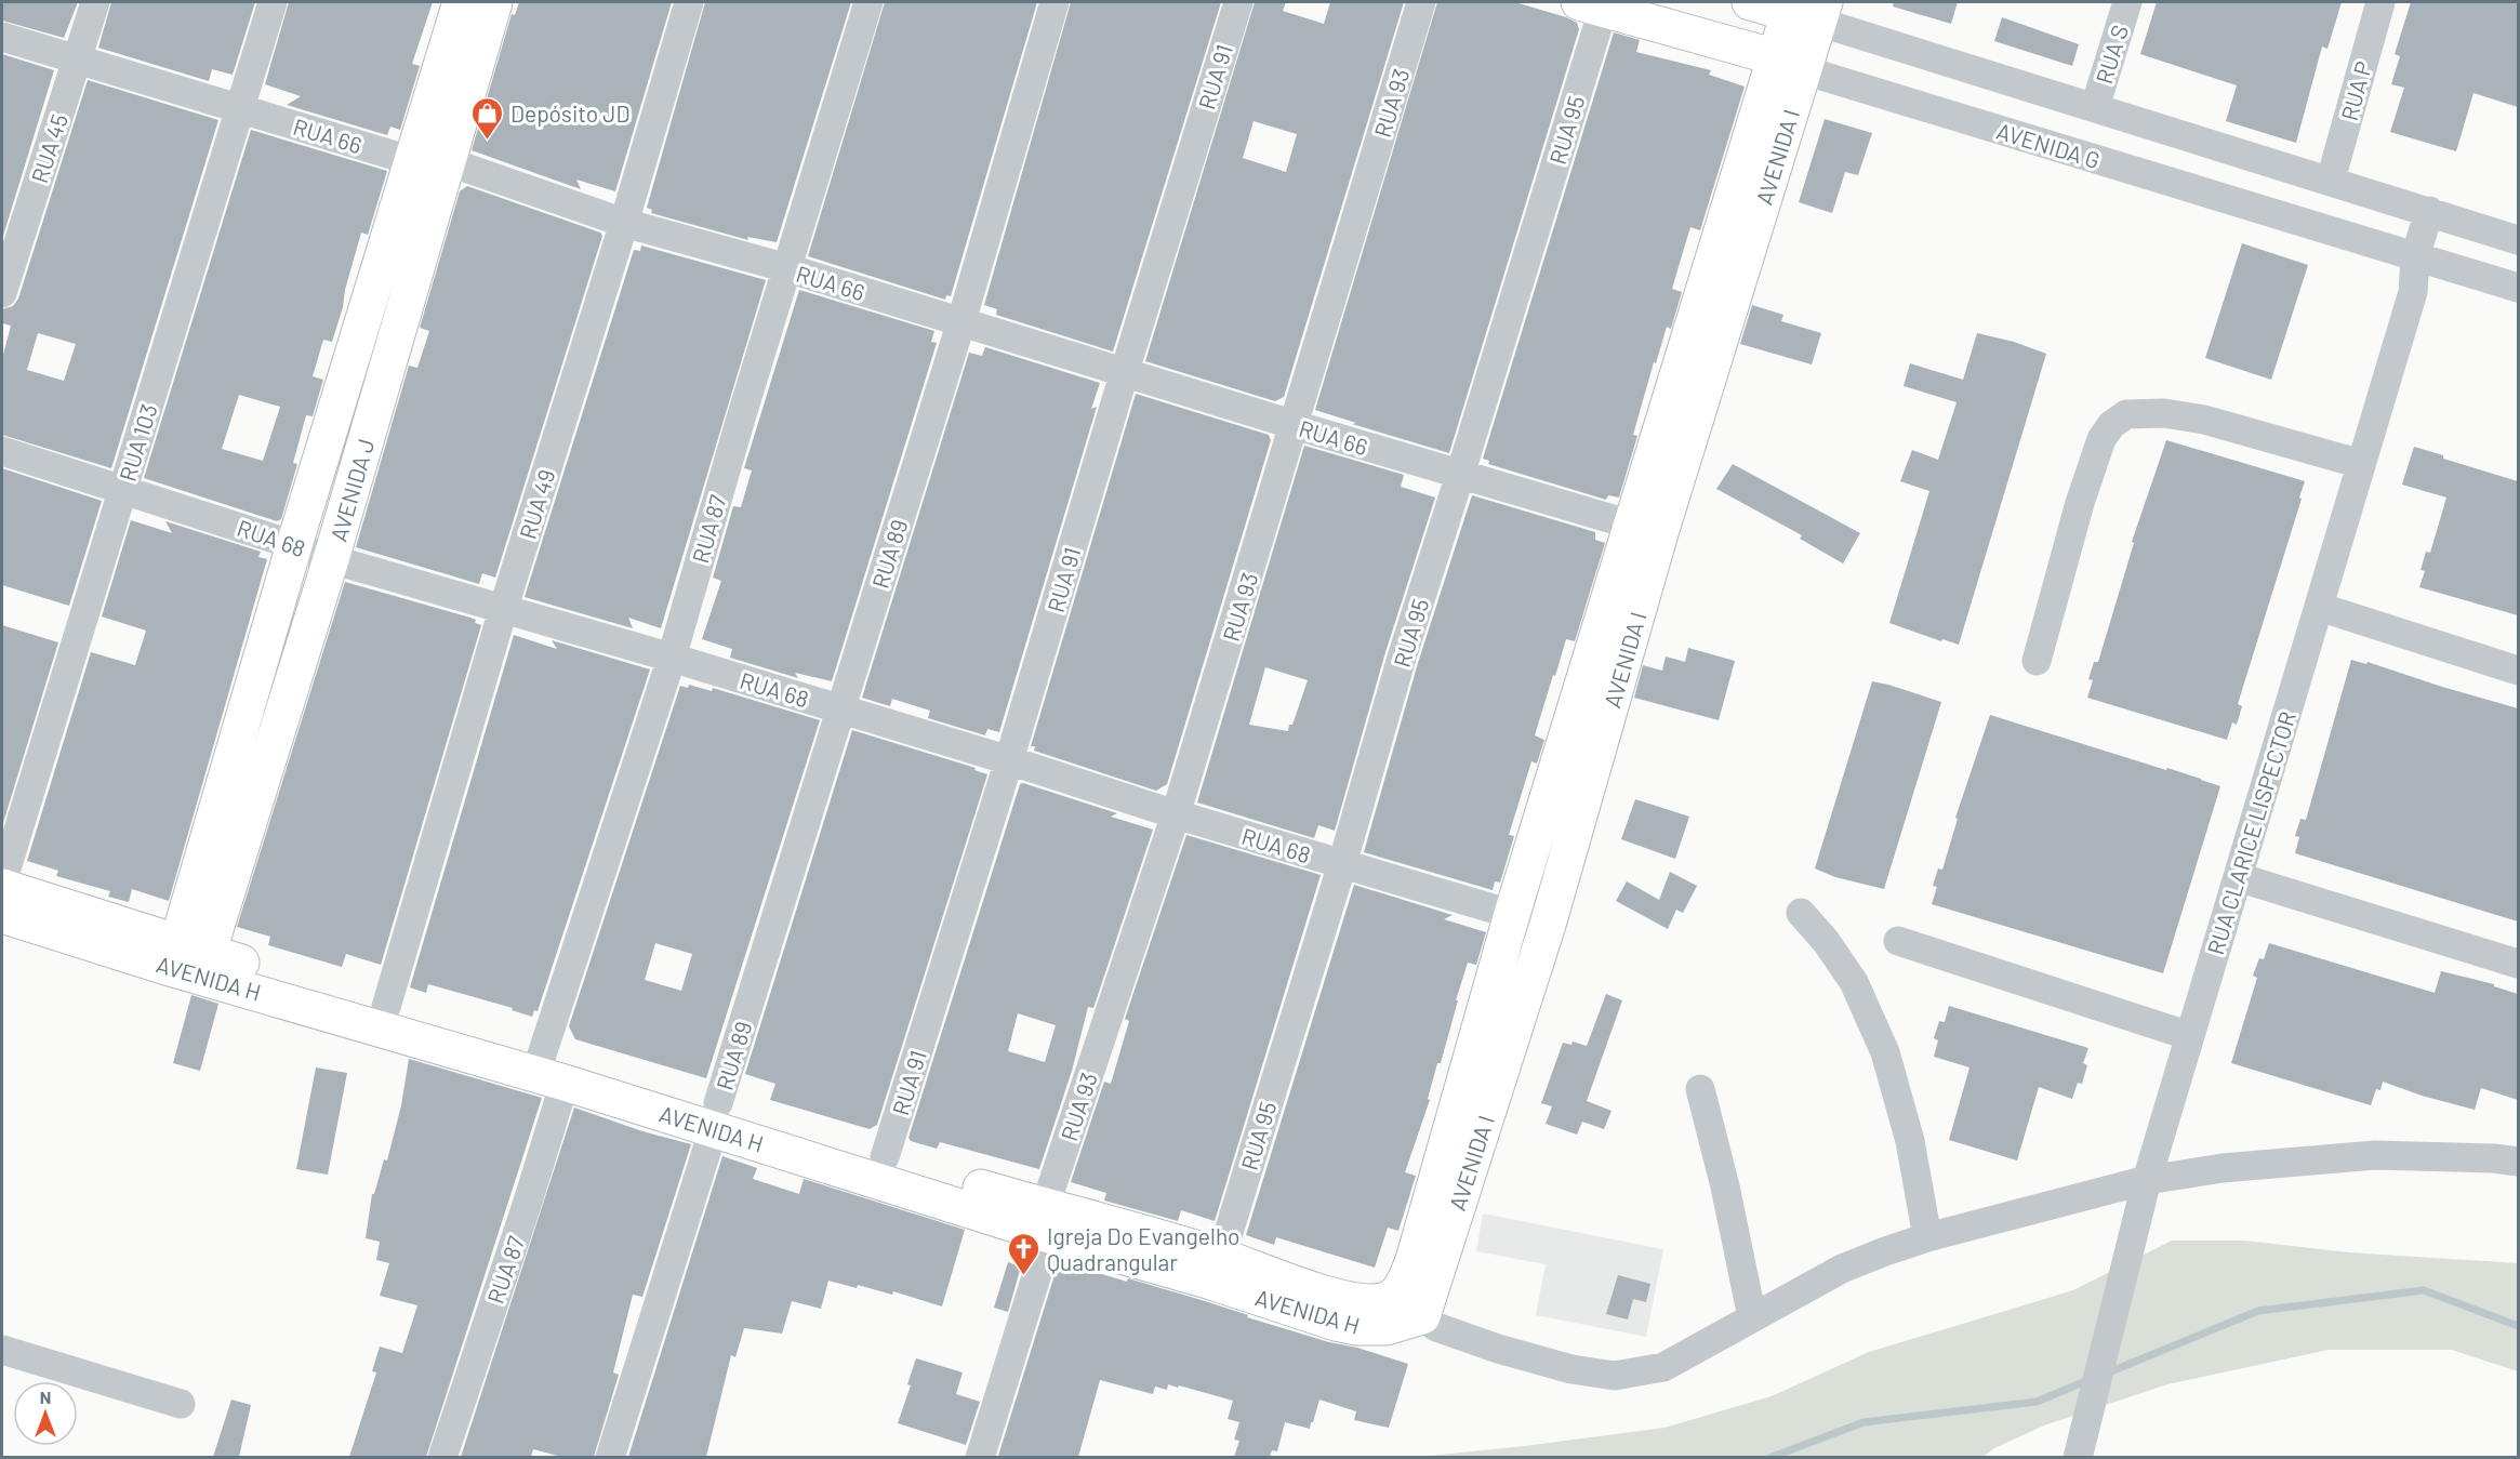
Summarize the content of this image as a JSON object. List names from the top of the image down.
{
  "streets": {
    "street": [
      "RUA S",
      "RUA 91",
      "RUA P",
      "RUA 93",
      "RUA 95",
      "RUA 66",
      "AVENIDA G",
      "RUA 45",
      "AVENIDA I",
      "RUA 103",
      "AVENIDA J",
      "RUA 49",
      "RUA 87",
      "RUA 68",
      "RUA 89",
      "RUA CLARICE LISPECTOR",
      "AVENIDA H"
    ]
  },
  "crossings": [
    ["RUA 91", "RUA 66"],
    ["RUA 91", "RUA 68"],
    ["RUA 91", "AVENIDA H"],
    ["RUA 93", "RUA 66"],
    ["RUA 93", "RUA 68"],
    ["RUA 93", "AVENIDA H"],
    ["RUA 95", "RUA 66"],
    ["RUA 95", "AVENIDA G"],
    ["RUA 95", "RUA 68"],
    ["RUA 95", "AVENIDA H"],
    ["RUA 66", "RUA 45"],
    ["RUA 66", "AVENIDA I"],
    ["RUA 66", "RUA 103"],
    ["RUA 66", "AVENIDA J"],
    ["RUA 66", "RUA 49"],
    ["RUA 66", "RUA 87"],
    ["RUA 66", "RUA 89"],
    ["AVENIDA G", "AVENIDA I"],
    ["AVENIDA G", "RUA CLARICE LISPECTOR"],
    ["AVENIDA I", "RUA 68"],
    ["AVENIDA I", "AVENIDA H"],
    ["RUA 103", "RUA 68"],
    ["RUA 103", "AVENIDA H"],
    ["AVENIDA J", "RUA 68"],
    ["AVENIDA J", "AVENIDA H"],
    ["RUA 49", "RUA 68"],
    ["RUA 49", "AVENIDA H"],
    ["RUA 87", "RUA 68"],
    ["RUA 87", "AVENIDA H"],
    ["RUA 68", "RUA 89"],
    ["RUA 89", "AVENIDA H"]
  ],
  "places": {
    "shop": ["Depósito JD"],
    "church": ["Igreja Do Evangelho Quadrangular"]
  },
  "north": "top"
}
